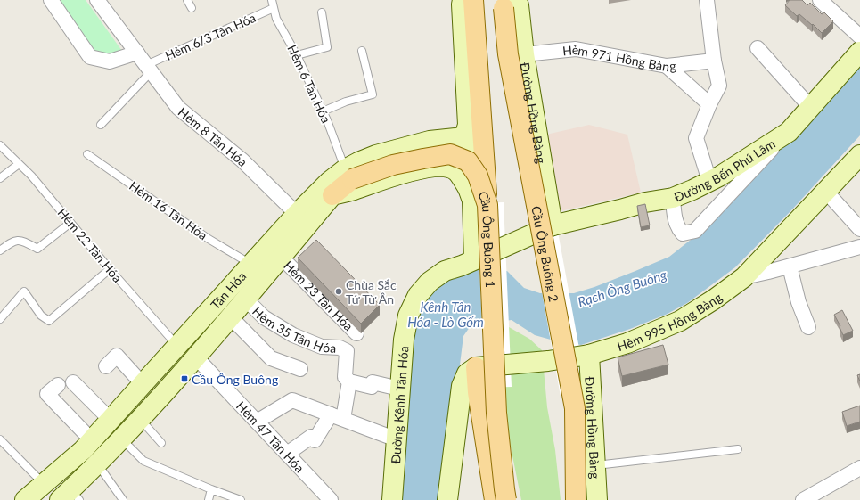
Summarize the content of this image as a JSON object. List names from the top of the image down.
{
  "streets": {
    "main road": ["Cầu Ông Buông 1", "Cầu Ông Buông 2"],
    "street": [
      "Hẻm 971 Hồng Bàng",
      "Đường Hồng Bàng",
      "Hẻm 8 Tân Hóa",
      "Đường Bến Phú Lâm",
      "Tân Hóa",
      "Hẻm 23 Tân Hóa",
      "Hẻm 995 Hồng Bàng",
      "Hẻm 35 Tân Hóa",
      "Đường Kênh Tân Hóa",
      "Hẻm 47 Tân Hóa"
    ],
    "lane": [
      "Hẻm 6/3 Tân Hóa",
      "Hẻm 6 Tân Hóa",
      "Hẻm 16 Tân Hóa",
      "Hẻm 22 Tân Hóa"
    ]
  },
  "crossings": [
    ["Hẻm 6/3 Tân Hóa", "Hẻm 6 Tân Hóa"],
    ["Hẻm 6/3 Tân Hóa", "Hẻm 8 Tân Hóa"],
    ["Hẻm 971 Hồng Bàng", "Đường Hồng Bàng"],
    ["Hẻm 6 Tân Hóa", "Tân Hóa"],
    ["Đường Hồng Bàng", "Đường Bến Phú Lâm"],
    ["Đường Hồng Bàng", "Cầu Ông Buông 2"],
    ["Đường Hồng Bàng", "Hẻm 995 Hồng Bàng"],
    ["Hẻm 8 Tân Hóa", "Tân Hóa"],
    ["Đường Bến Phú Lâm", "Đường Kênh Tân Hóa"],
    ["Hẻm 16 Tân Hóa", "Tân Hóa"],
    ["Hẻm 22 Tân Hóa", "Tân Hóa"],
    ["Tân Hóa", "Hẻm 23 Tân Hóa"],
    ["Tân Hóa", "Hẻm 35 Tân Hóa"],
    ["Tân Hóa", "Hẻm 47 Tân Hóa"]
  ],
  "water": ["Rạch Ông Buông", "Kênh Tân Hóa - Lò Gốm"],
  "places": {
    "other": ["Chùa Sắc Tứ Từ Ân"],
    "transit": ["Cầu Ông Buông"]
  }
}
